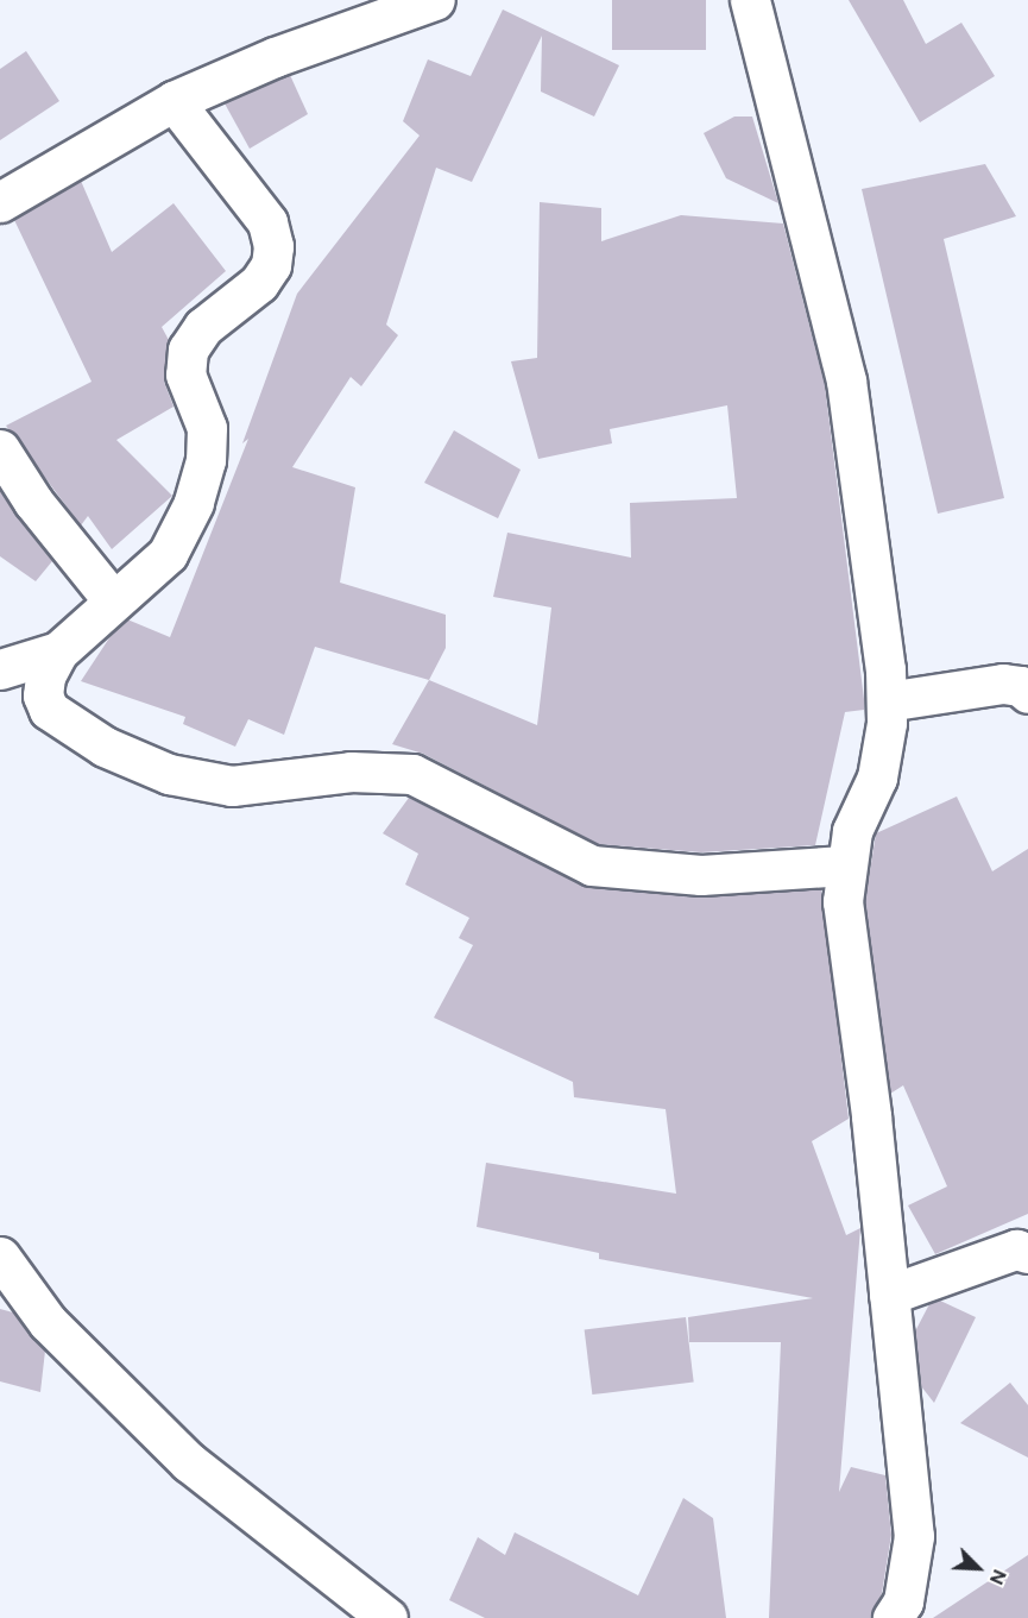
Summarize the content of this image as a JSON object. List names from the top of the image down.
{
  "north": "bottom right"
}
